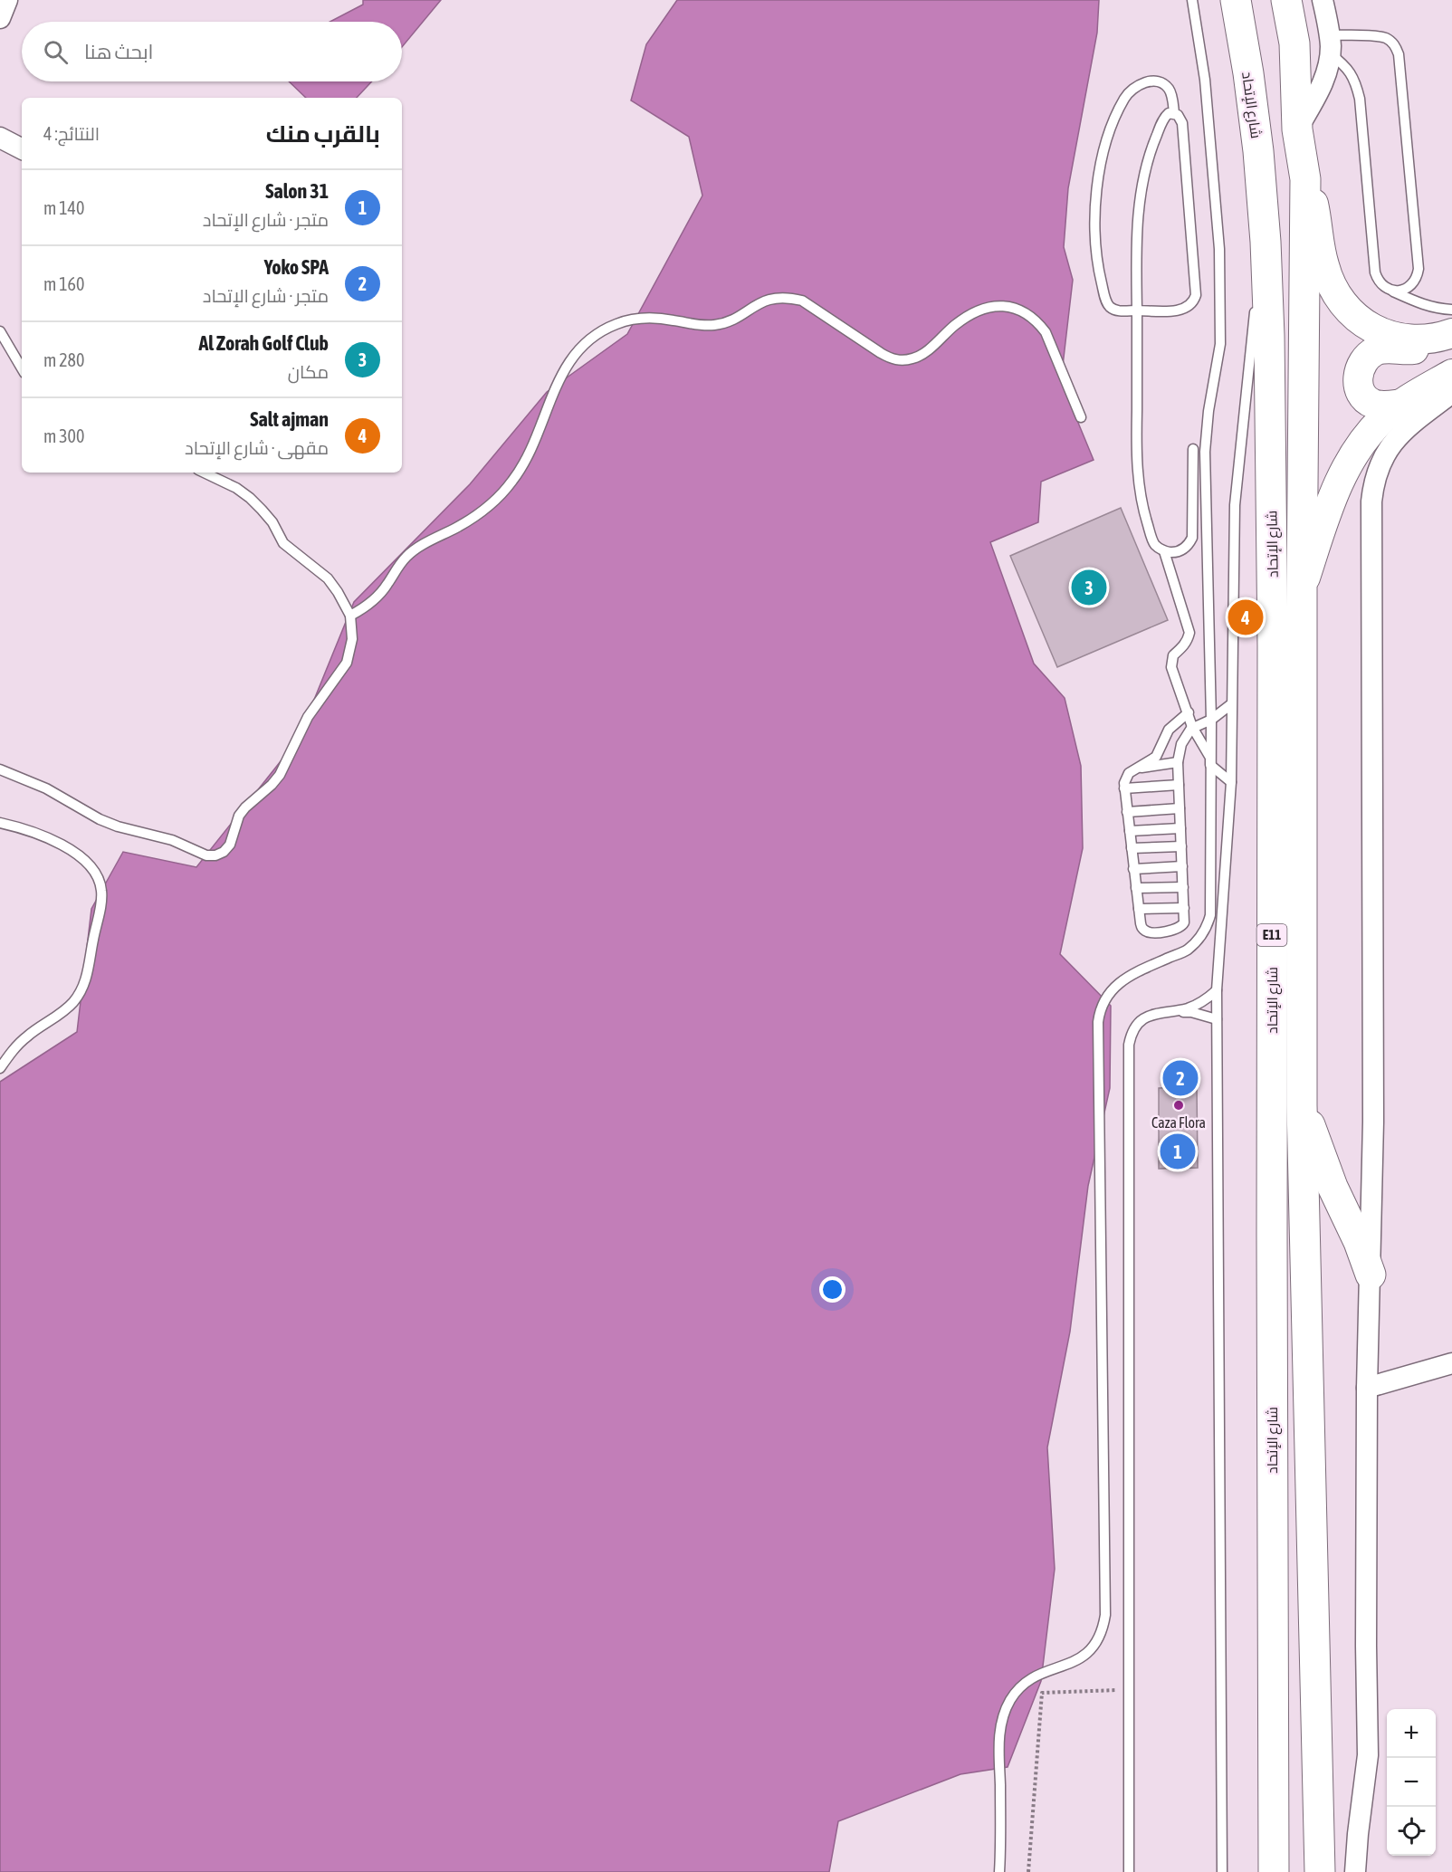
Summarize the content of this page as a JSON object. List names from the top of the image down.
{
  "streets": {
    "highway": ["شارع الإتحاد", "E11"]
  },
  "places": ["Caza Flora"],
  "page": {
    "search": "ابحث هنا",
    "heading": ["بالقرب منك", "النتائج: 4"],
    "list": [
      {
        "mark": "1",
        "name": "Salon 31",
        "note": "متجر · شارع الإتحاد",
        "value": "140 m"
      },
      {
        "mark": "2",
        "name": "Yoko SPA",
        "note": "متجر · شارع الإتحاد",
        "value": "160 m"
      },
      {
        "mark": "3",
        "name": "Al Zorah Golf Club",
        "note": "مكان",
        "value": "280 m"
      },
      {
        "mark": "4",
        "name": "Salt ajman",
        "note": "مقهى · شارع الإتحاد",
        "value": "300 m"
      }
    ],
    "pins": [
      "3",
      "4",
      "2",
      "1"
    ],
    "map_buttons": ["+", "−"]
  }
}
